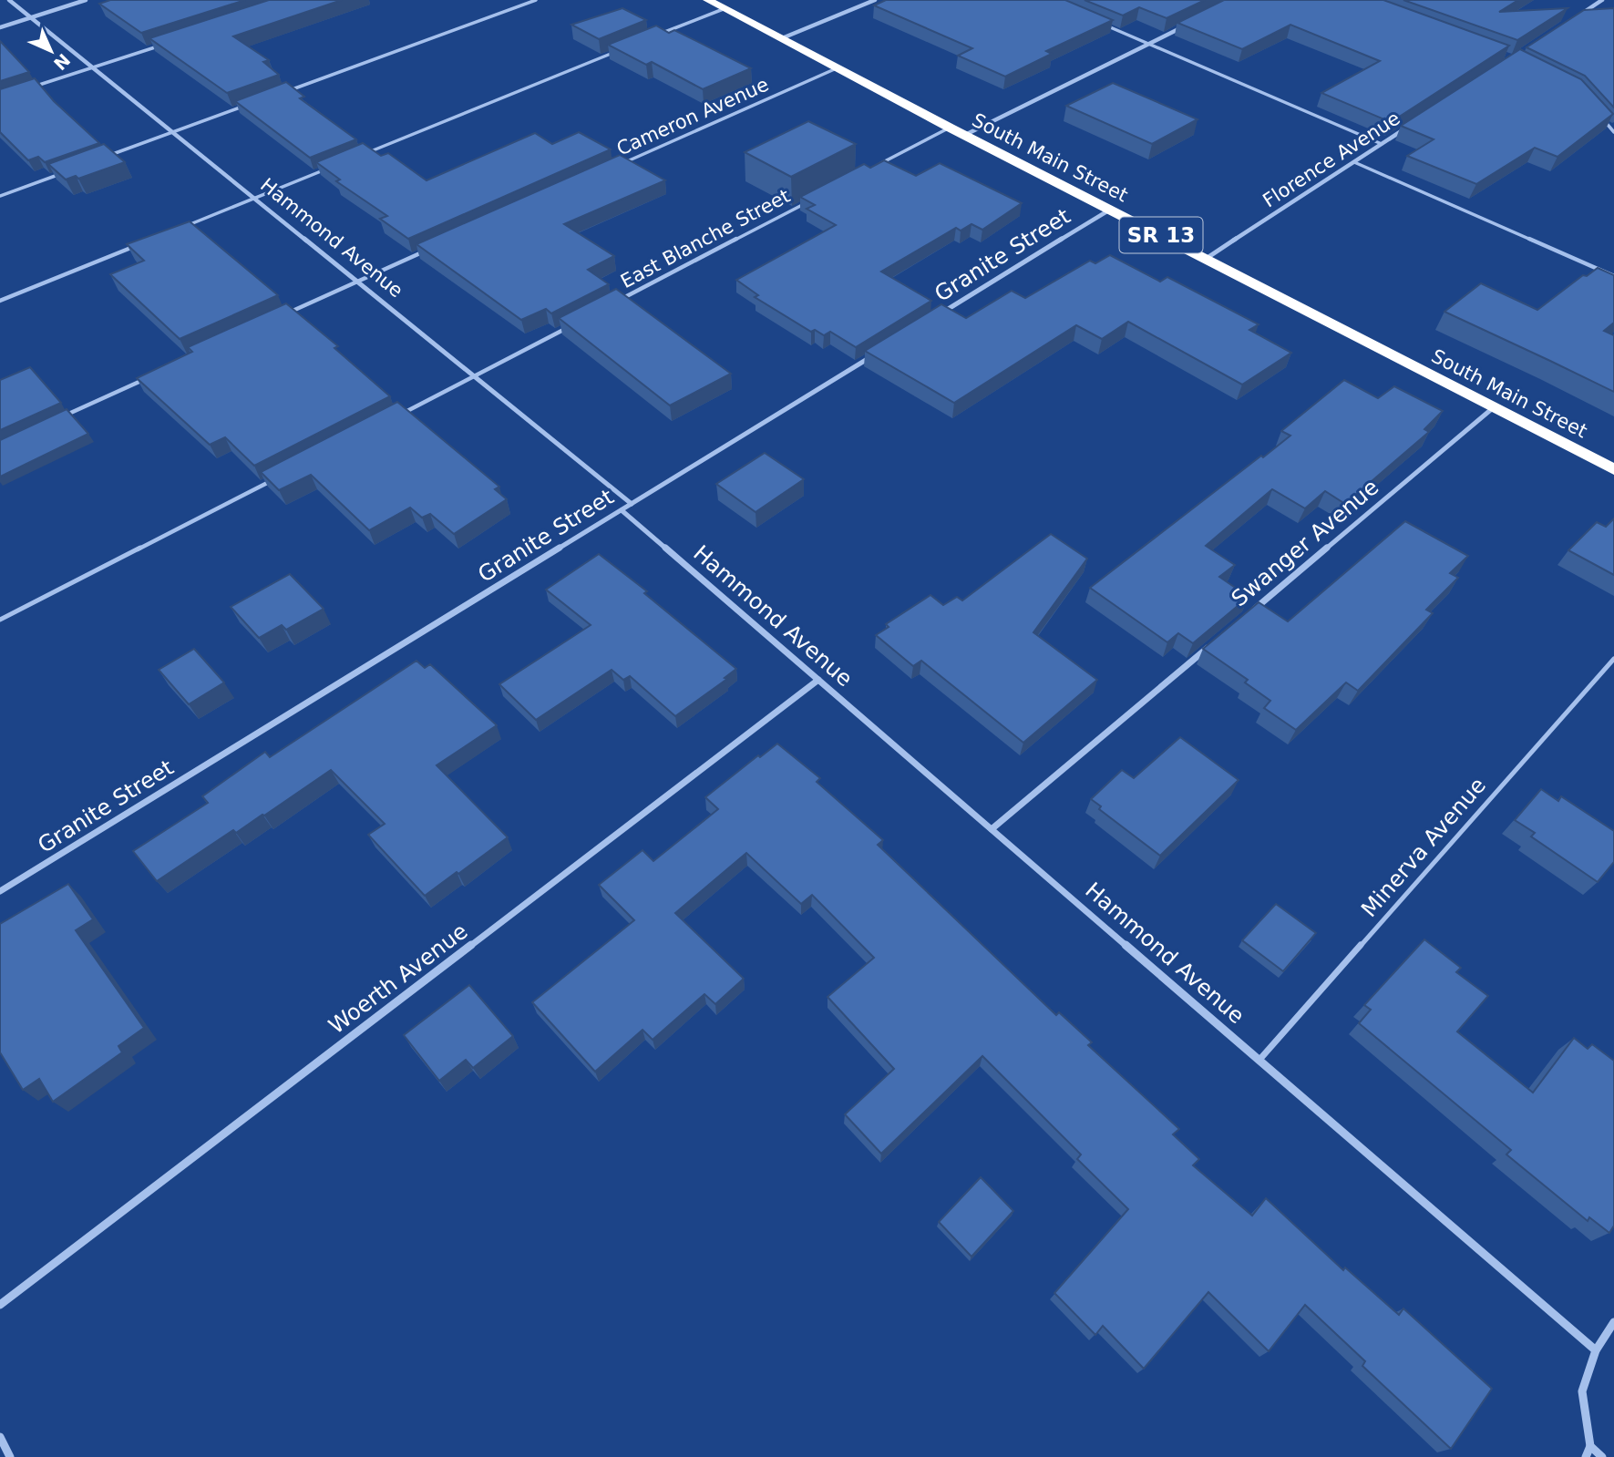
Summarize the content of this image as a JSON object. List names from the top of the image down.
{
  "streets": {
    "highway": ["South Main Street", "SR 13"],
    "street": [
      "Florence Avenue",
      "Hammond Avenue",
      "Granite Street",
      "Swanger Avenue",
      "Woerth Avenue"
    ],
    "lane": ["Cameron Avenue", "East Blanche Street", "Minerva Avenue"]
  },
  "crossings": [
    ["Cameron Avenue", "South Main Street"],
    ["South Main Street", "Florence Avenue"],
    ["South Main Street", "Granite Street"],
    ["South Main Street", "Swanger Avenue"],
    ["Hammond Avenue", "Granite Street"],
    ["Hammond Avenue", "Minerva Avenue"],
    ["Hammond Avenue", "Woerth Avenue"]
  ],
  "north": "bottom right"
}
